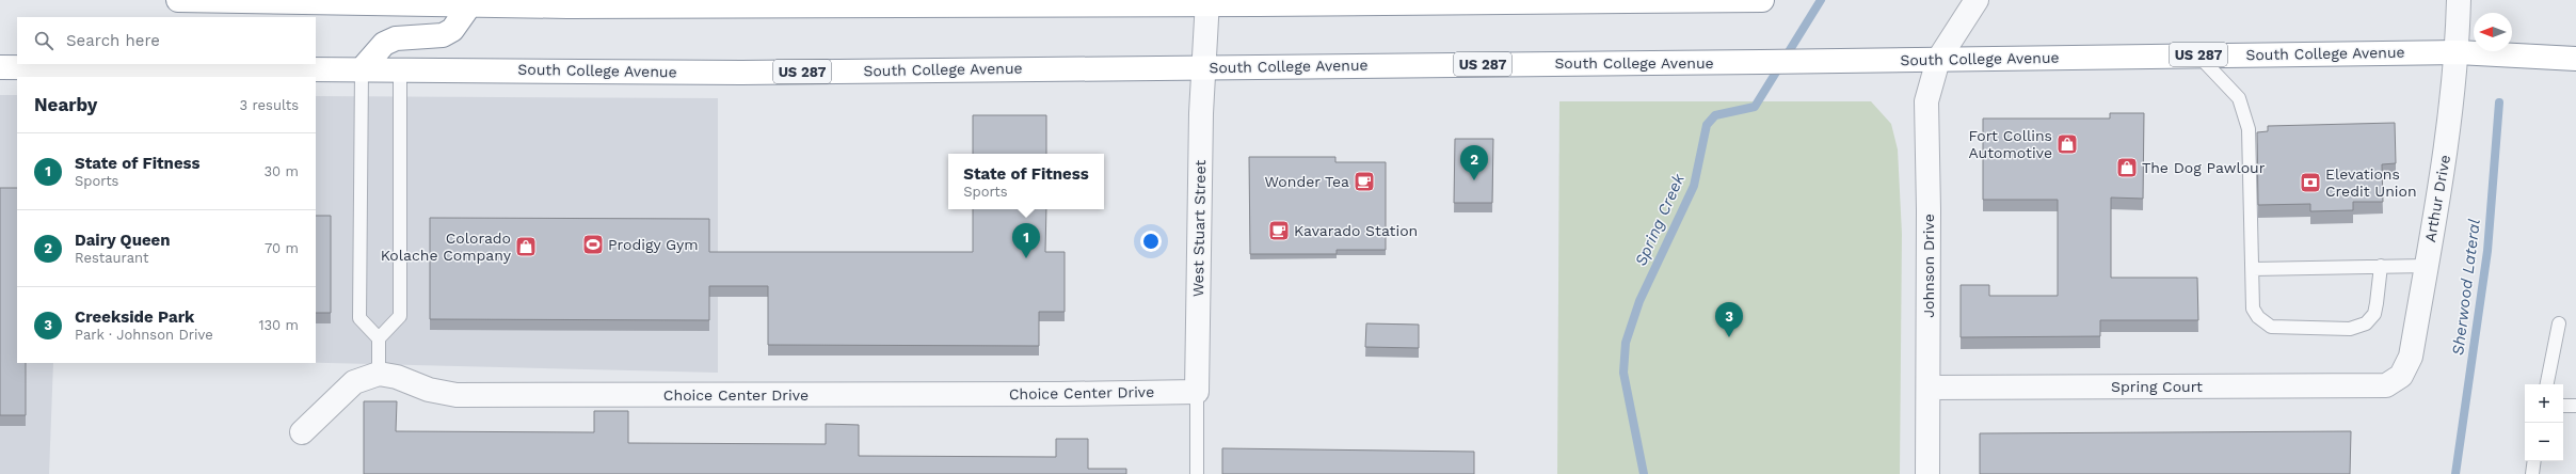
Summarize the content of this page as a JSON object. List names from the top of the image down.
{
  "streets": {
    "highway": ["South College Avenue", "US 287"],
    "street": [
      "Arthur Drive",
      "West Stuart Street",
      "Johnson Drive",
      "Spring Court",
      "Choice Center Drive"
    ]
  },
  "crossings": [
    ["South College Avenue", "Arthur Drive"],
    ["South College Avenue", "West Stuart Street"],
    ["South College Avenue", "Johnson Drive"],
    ["Arthur Drive", "Spring Court"],
    ["West Stuart Street", "Choice Center Drive"],
    ["Johnson Drive", "Spring Court"]
  ],
  "water": ["Spring Creek", "Sherwood Lateral"],
  "places": {
    "shop": ["Fort Collins Automotive", "The Dog Pawlour", "Colorado Kolache Company"],
    "cafe": ["Wonder Tea", "Kavarado Station"],
    "bank": ["Elevations Credit Union"],
    "sports": ["Prodigy Gym"]
  },
  "north": "left",
  "page": {
    "search": "Search here",
    "heading": ["Nearby", "3 results"],
    "list": [
      {
        "mark": "1",
        "name": "State of Fitness",
        "note": "Sports",
        "value": "30 m"
      },
      {
        "mark": "2",
        "name": "Dairy Queen",
        "note": "Restaurant",
        "value": "70 m"
      },
      {
        "mark": "3",
        "name": "Creekside Park",
        "note": "Park · Johnson Drive",
        "value": "130 m"
      }
    ],
    "pins": ["2", "1", "3"],
    "popup": ["State of Fitness", "Sports"],
    "map_buttons": ["+", "−"]
  }
}
